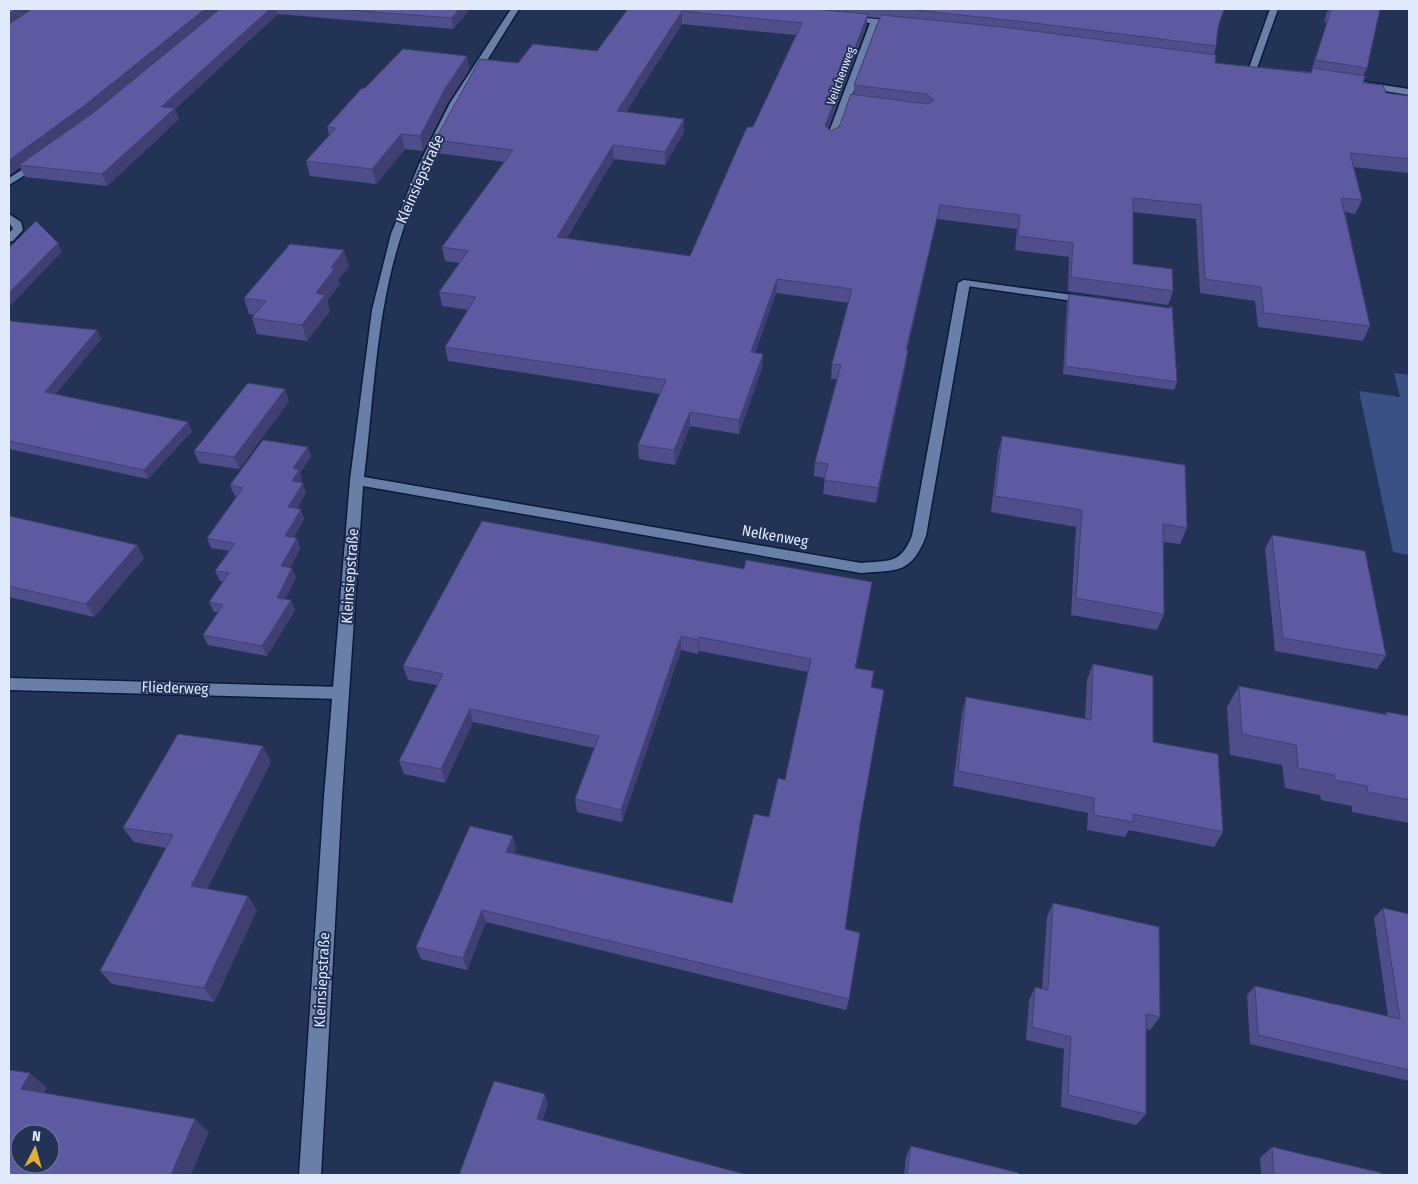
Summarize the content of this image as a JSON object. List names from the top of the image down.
{
  "streets": {
    "street": [
      "Veilchenweg",
      "Kleinsiepstraße",
      "Nelkenweg",
      "Fliederweg"
    ]
  },
  "crossings": [
    ["Kleinsiepstraße", "Nelkenweg"],
    ["Kleinsiepstraße", "Fliederweg"]
  ],
  "north": "top"
}
